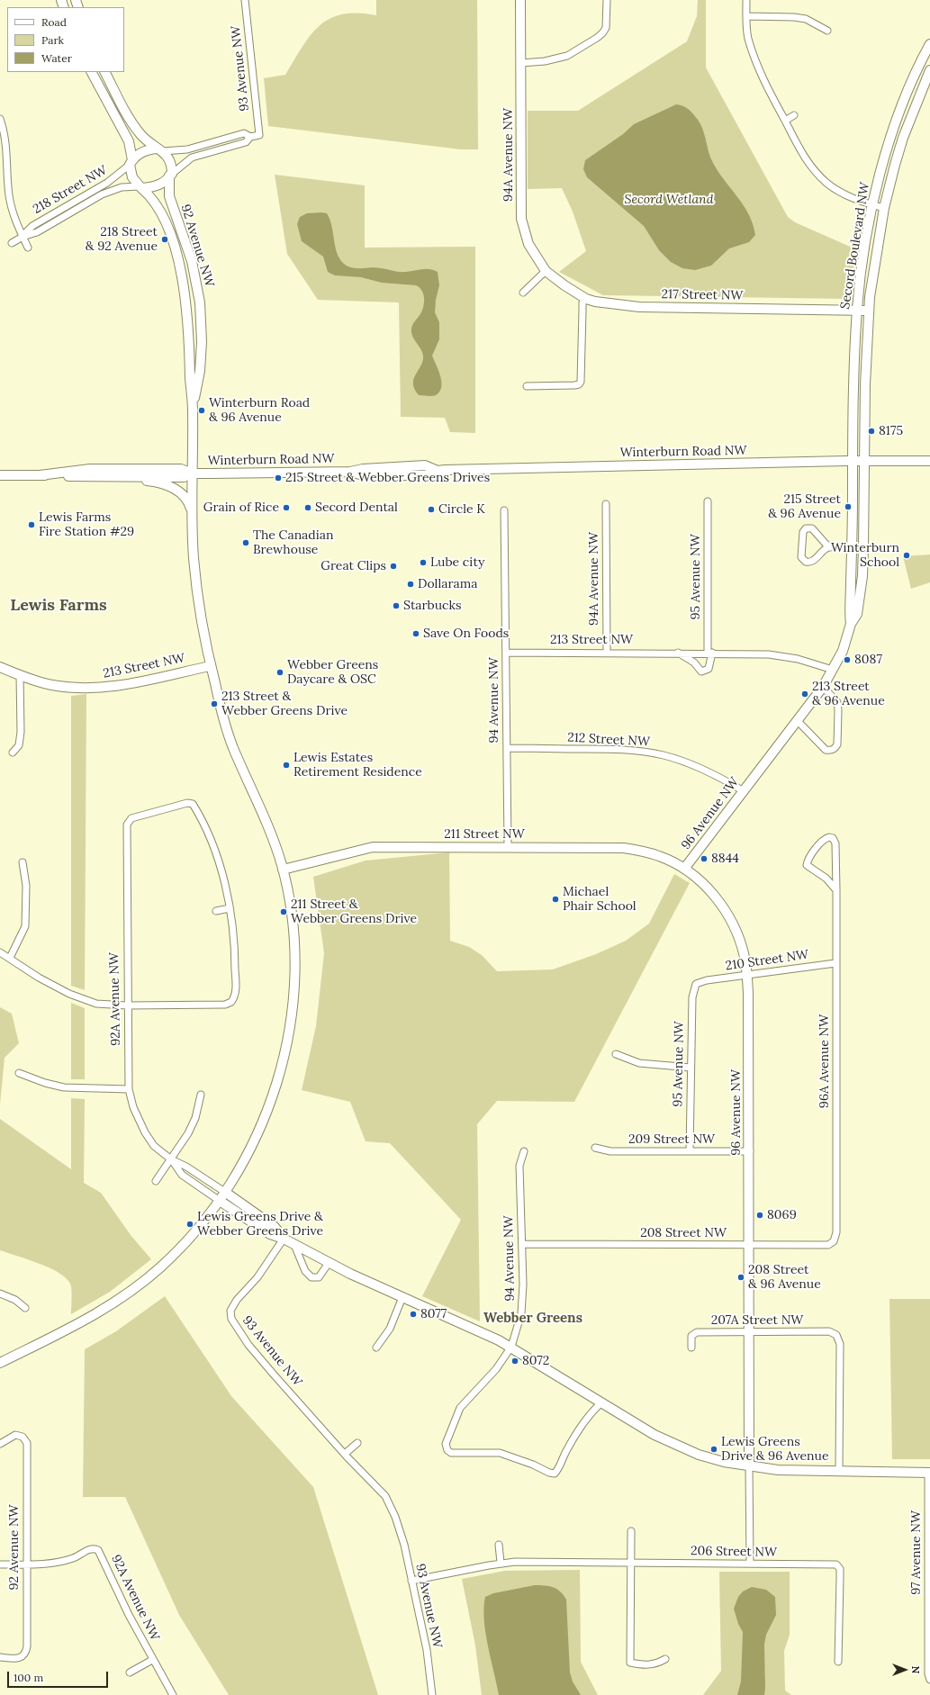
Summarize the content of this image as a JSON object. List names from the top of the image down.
{
  "streets": {
    "street": [
      "93 Avenue NW",
      "94A Avenue NW",
      "218 Street NW",
      "92 Avenue NW",
      "Secord Boulevard NW",
      "217 Street NW",
      "Winterburn Road NW",
      "95 Avenue NW",
      "213 Street NW",
      "94 Avenue NW",
      "212 Street NW",
      "96 Avenue NW",
      "211 Street NW",
      "210 Street NW",
      "92A Avenue NW",
      "96A Avenue NW",
      "209 Street NW",
      "208 Street NW",
      "207A Street NW",
      "206 Street NW",
      "97 Avenue NW"
    ]
  },
  "crossings": [
    ["93 Avenue NW", "206 Street NW"],
    ["94A Avenue NW", "217 Street NW"],
    ["94A Avenue NW", "213 Street NW"],
    ["218 Street NW", "92 Avenue NW"],
    ["92 Avenue NW", "Winterburn Road NW"],
    ["92 Avenue NW", "92A Avenue NW"],
    ["Secord Boulevard NW", "217 Street NW"],
    ["Secord Boulevard NW", "Winterburn Road NW"],
    ["Secord Boulevard NW", "96 Avenue NW"],
    ["Winterburn Road NW", "96 Avenue NW"],
    ["95 Avenue NW", "213 Street NW"],
    ["95 Avenue NW", "210 Street NW"],
    ["95 Avenue NW", "209 Street NW"],
    ["213 Street NW", "94 Avenue NW"],
    ["213 Street NW", "96 Avenue NW"],
    ["94 Avenue NW", "212 Street NW"],
    ["94 Avenue NW", "211 Street NW"],
    ["94 Avenue NW", "208 Street NW"],
    ["212 Street NW", "96 Avenue NW"],
    ["96 Avenue NW", "211 Street NW"],
    ["96 Avenue NW", "210 Street NW"],
    ["96 Avenue NW", "209 Street NW"],
    ["96 Avenue NW", "208 Street NW"],
    ["96 Avenue NW", "207A Street NW"],
    ["96 Avenue NW", "206 Street NW"],
    ["210 Street NW", "96A Avenue NW"],
    ["96A Avenue NW", "208 Street NW"]
  ],
  "districts": ["Lewis Farms", "Webber Greens"],
  "parks": ["Secord Wetland"],
  "places": [
    "218 Street & 92 Avenue",
    "Winterburn Road & 96 Avenue",
    "8175",
    "215 Street & Webber Greens Drives",
    "215 Street & 96 Avenue",
    "Grain of Rice",
    "Secord Dental",
    "Circle K",
    "Lewis Farms Fire Station #29",
    "The Canadian Brewhouse",
    "Winterburn School",
    "Lube city",
    "Great Clips",
    "Dollarama",
    "Starbucks",
    "Save On Foods",
    "8087",
    "Webber Greens Daycare & OSC",
    "213 Street & 96 Avenue",
    "213 Street & Webber Greens Drive",
    "Lewis Estates Retirement Residence",
    "8844",
    "Michael Phair School",
    "211 Street & Webber Greens Drive",
    "8069",
    "Lewis Greens Drive & Webber Greens Drive",
    "208 Street & 96 Avenue",
    "8077",
    "8072",
    "Lewis Greens Drive & 96 Avenue"
  ],
  "legend": ["Road", "Park", "Water"],
  "scale_bar": "100 m",
  "north": "right"
}
